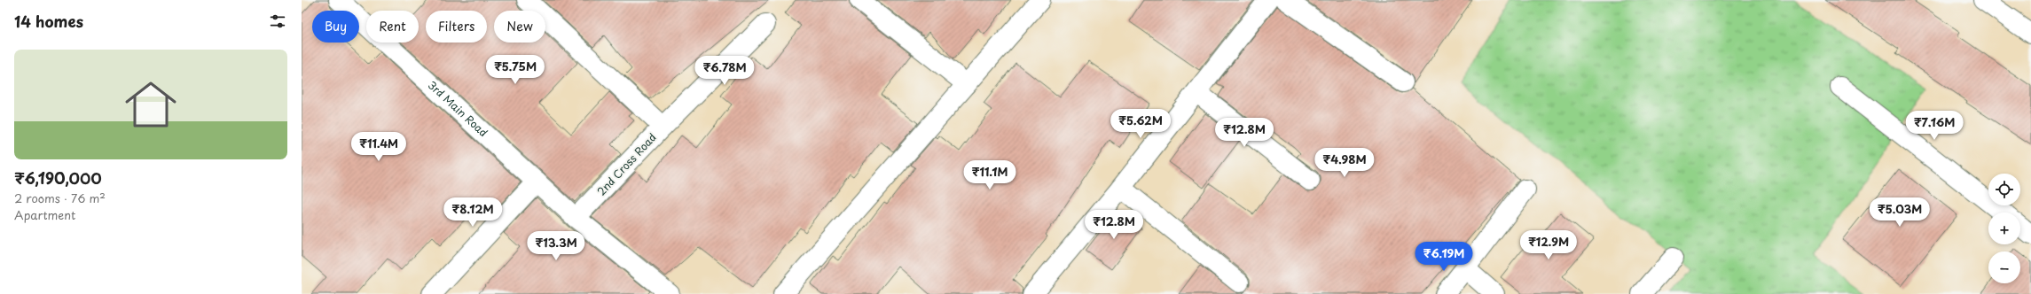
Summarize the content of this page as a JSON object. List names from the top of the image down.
{
  "streets": {
    "street": ["3rd Main Road", "2nd Cross Road"]
  },
  "crossings": [
    ["3rd Main Road", "2nd Cross Road"]
  ],
  "page": {
    "heading": "14 homes",
    "chip": [
      "Buy",
      "Rent",
      "Filters",
      "New"
    ],
    "list": [
      {
        "name": "₹6,190,000",
        "note": "2 rooms · 76 m² · Apartment"
      }
    ],
    "price": [
      "₹5.75M",
      "₹6.78M",
      "₹5.62M",
      "₹7.16M",
      "₹12.8M",
      "₹11.4M",
      "₹4.98M",
      "₹11.1M",
      "₹8.12M",
      "₹5.03M",
      "₹12.8M",
      "₹12.9M",
      "₹13.3M",
      "₹6.19M"
    ],
    "map_buttons": ["+", "−"]
  }
}
